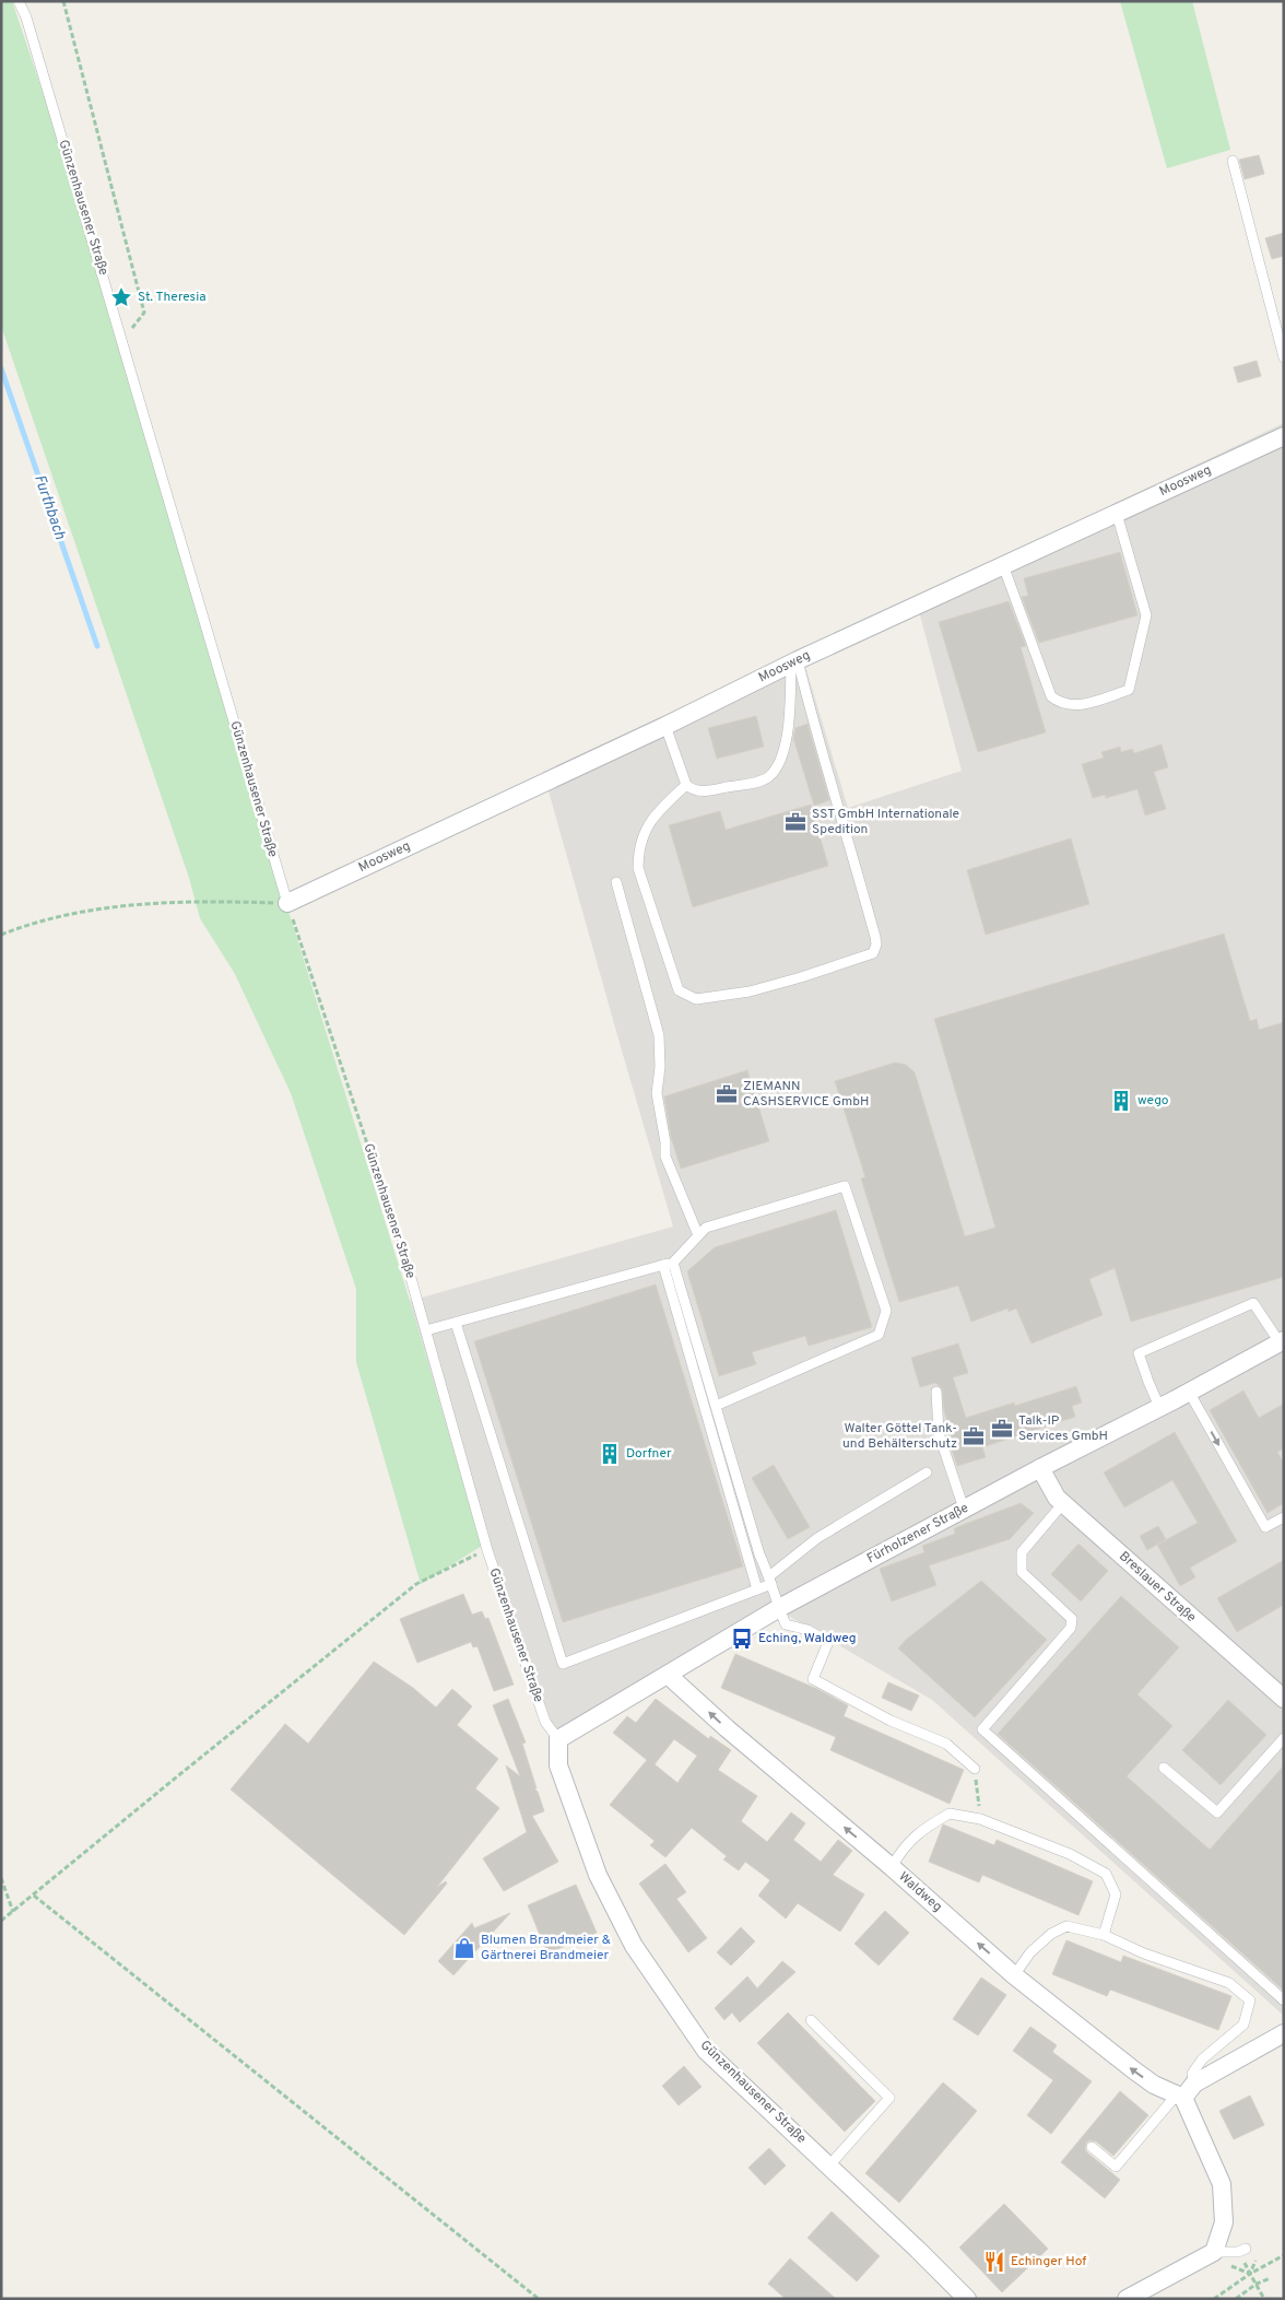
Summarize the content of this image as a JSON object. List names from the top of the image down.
{
  "streets": {
    "street": [
      "Günzenhausener Straße",
      "Moosweg",
      "Fürholzener Straße",
      "Breslauer Straße",
      "Waldweg"
    ]
  },
  "crossings": [
    ["Günzenhausener Straße", "Moosweg"],
    ["Günzenhausener Straße", "Fürholzener Straße"],
    ["Fürholzener Straße", "Breslauer Straße"],
    ["Fürholzener Straße", "Waldweg"]
  ],
  "one_way": ["Waldweg"],
  "water": ["Furthbach"],
  "places": {
    "place": ["St. Theresia"],
    "office": [
      "SST GmbH Internationale Spedition",
      "ZIEMANN CASHSERVICE GmbH",
      "Talk-IP Services GmbH",
      "Walter Göttel Tank- und Behälterschutz"
    ],
    "building": ["wego", "Dorfner"],
    "bus stop": ["Eching, Waldweg"],
    "shop": ["Blumen Brandmeier & Gärtnerei Brandmeier"],
    "restaurant": ["Echinger Hof"]
  }
}
